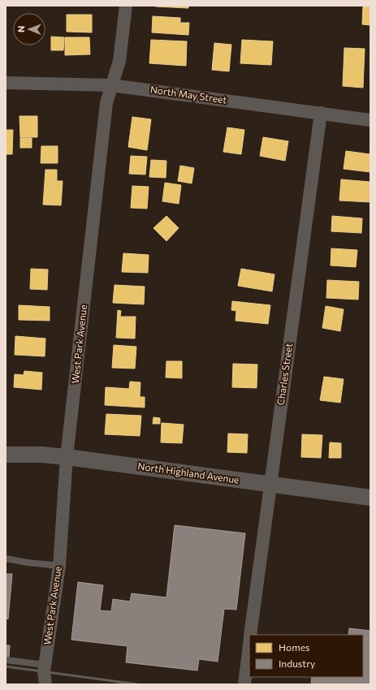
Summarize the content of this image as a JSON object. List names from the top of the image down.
{
  "streets": {
    "street": [
      "North May Street",
      "West Park Avenue",
      "Charles Street",
      "North Highland Avenue"
    ]
  },
  "crossings": [
    ["North May Street", "West Park Avenue"],
    ["North May Street", "Charles Street"],
    ["West Park Avenue", "North Highland Avenue"],
    ["Charles Street", "North Highland Avenue"]
  ],
  "legend": ["Homes", "Industry"],
  "north": "left"
}
